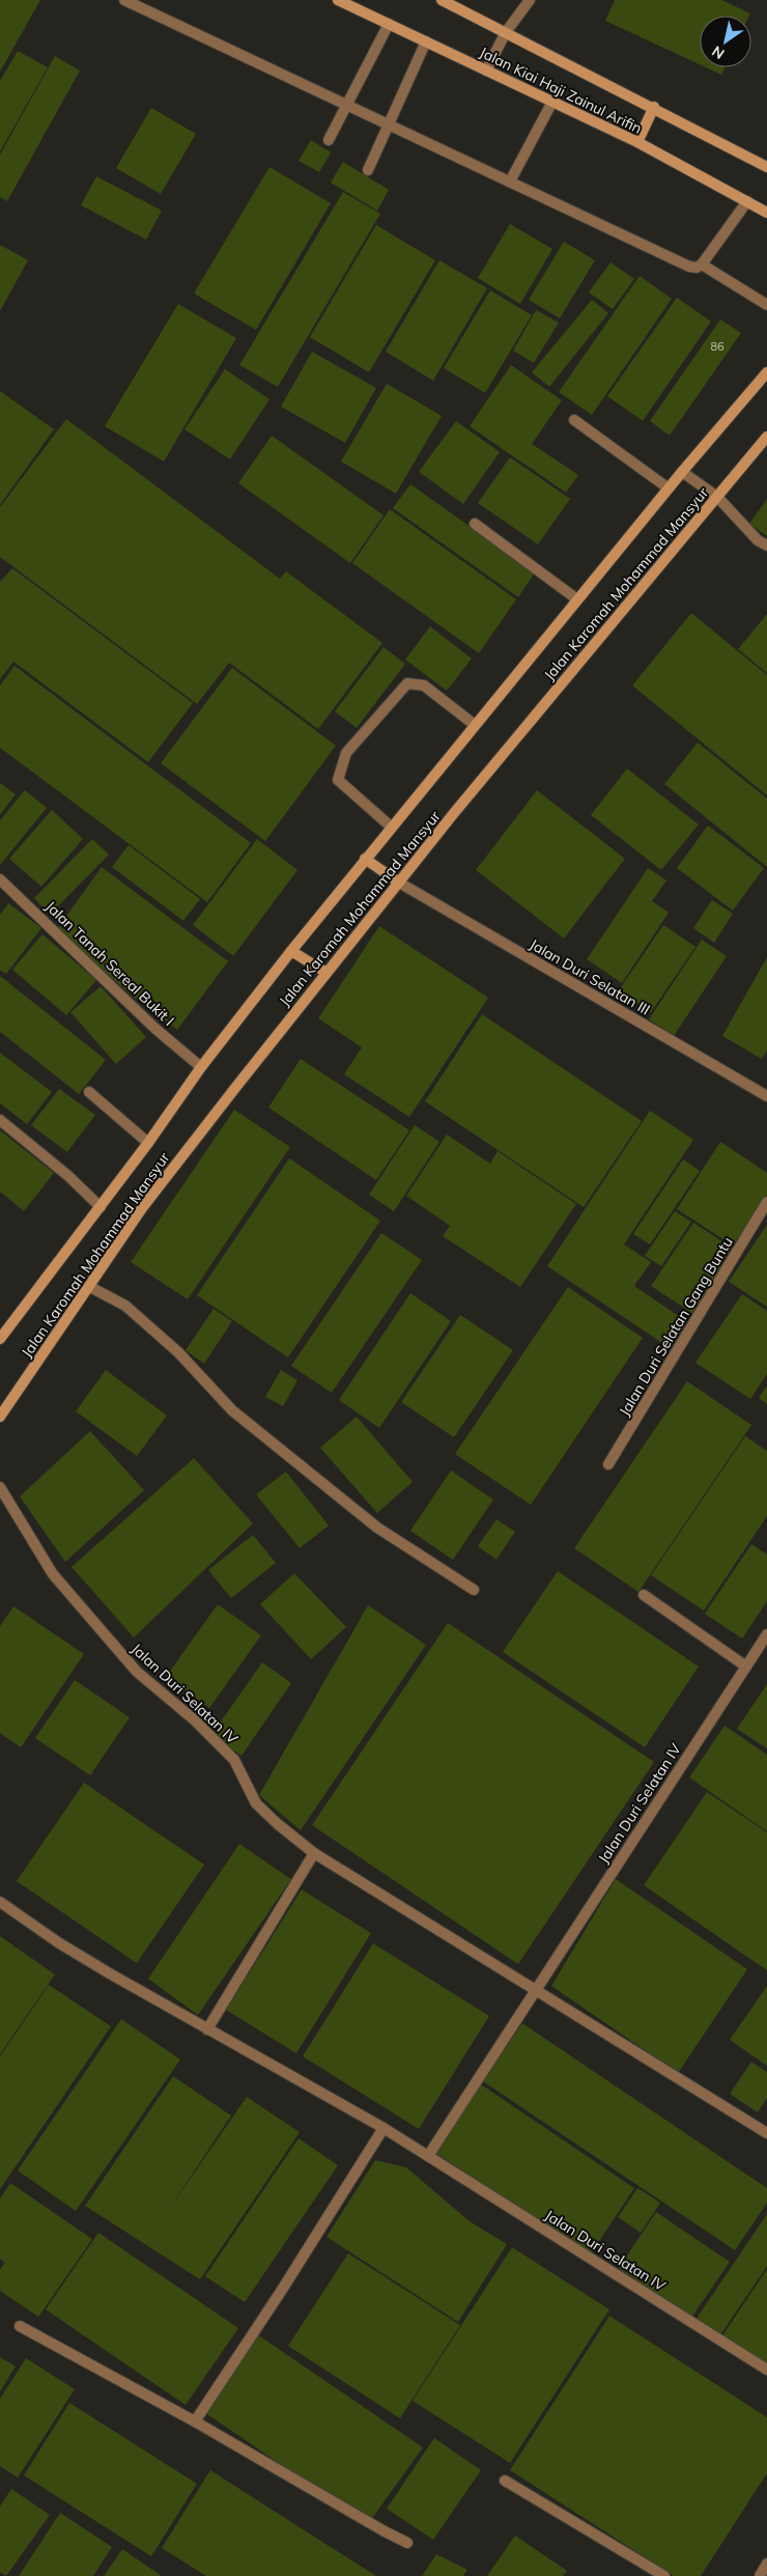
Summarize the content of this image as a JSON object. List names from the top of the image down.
{
  "streets": {
    "main road": ["Jalan Kiai Haji Zainul Arifin", "Jalan Karomah Mohammad Mansyur"],
    "street": [
      "Jalan Tanah Sereal Bukit I",
      "Jalan Duri Selatan III",
      "Jalan Duri Selatan Gang Buntu",
      "Jalan Duri Selatan IV"
    ]
  },
  "crossings": [
    ["Jalan Karomah Mohammad Mansyur", "Jalan Tanah Sereal Bukit I"],
    ["Jalan Karomah Mohammad Mansyur", "Jalan Duri Selatan III"]
  ],
  "house_numbers": ["86"],
  "north": "bottom left"
}
